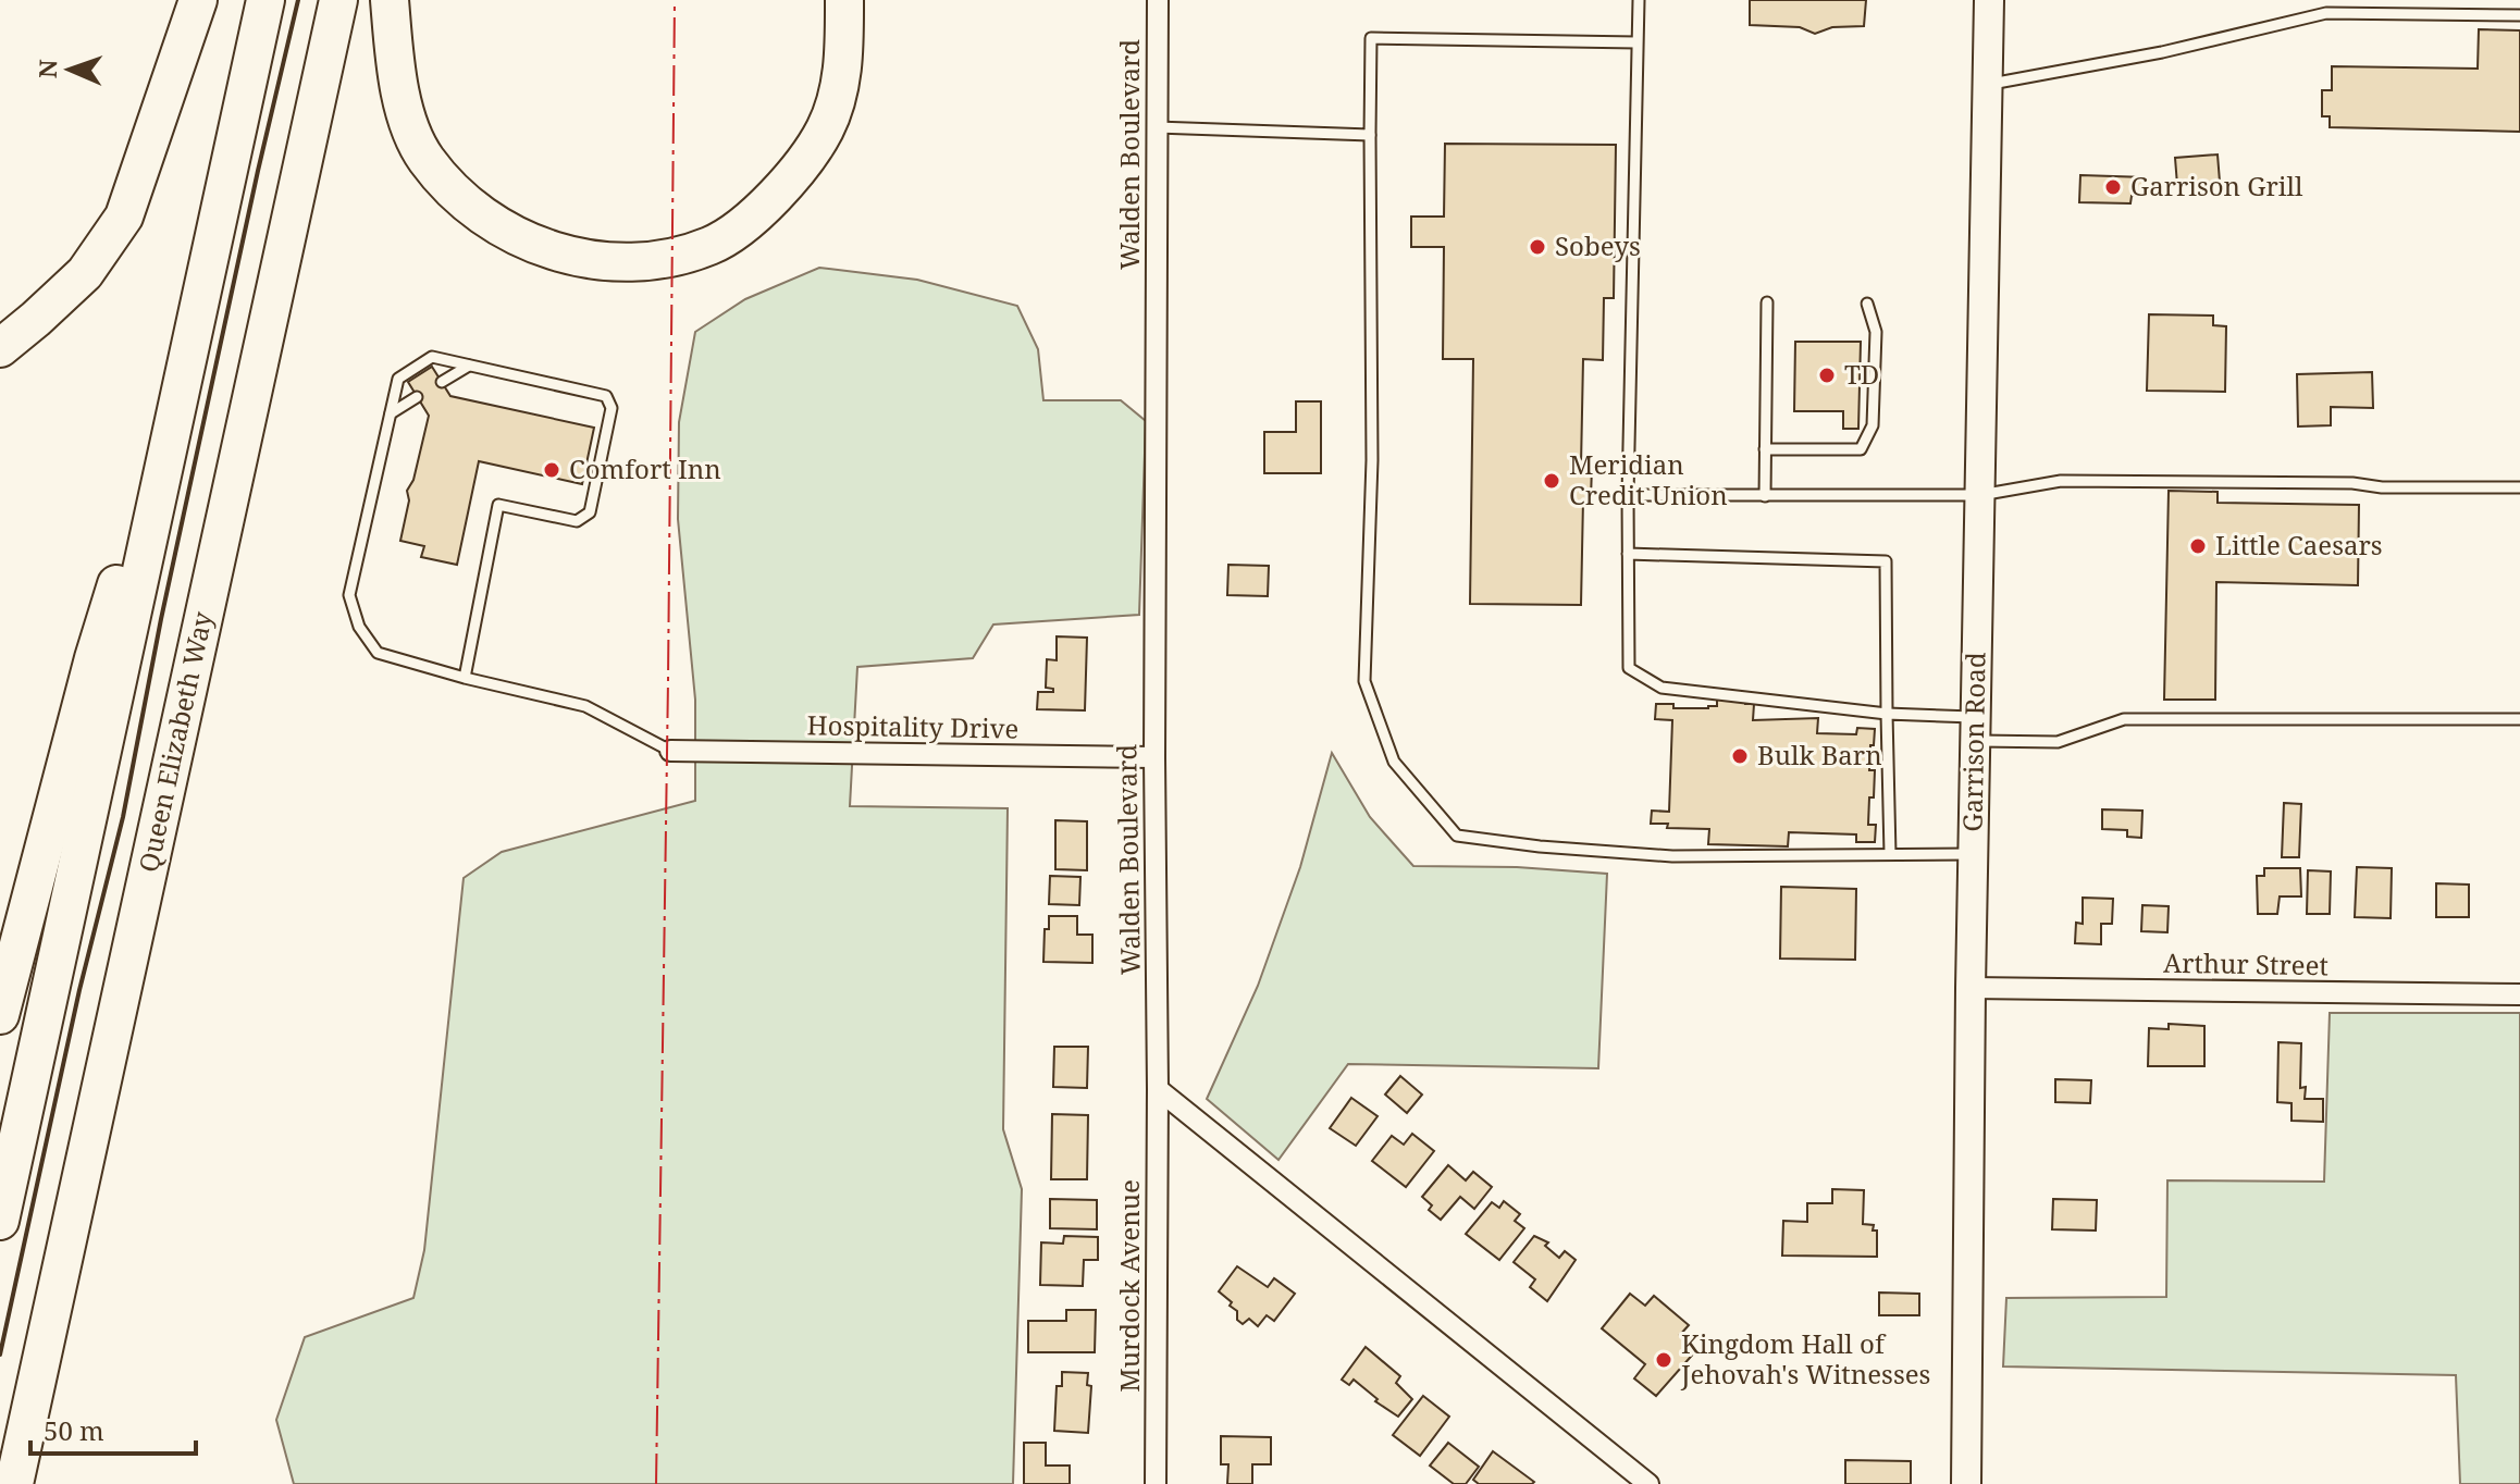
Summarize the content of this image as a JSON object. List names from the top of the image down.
{
  "streets": {
    "highway": ["Queen Elizabeth Way"],
    "main road": ["Garrison Road"],
    "street": [
      "Walden Boulevard",
      "Hospitality Drive",
      "Arthur Street",
      "Murdock Avenue"
    ]
  },
  "crossings": [
    ["Walden Boulevard", "Hospitality Drive"],
    ["Walden Boulevard", "Murdock Avenue"],
    ["Garrison Road", "Arthur Street"]
  ],
  "places": [
    "Garrison Grill",
    "Sobeys",
    "TD",
    "Comfort Inn",
    "Meridian Credit Union",
    "Little Caesars",
    "Bulk Barn",
    "Kingdom Hall of Jehovah's Witnesses"
  ],
  "scale_bar": "50 m",
  "north": "left"
}
